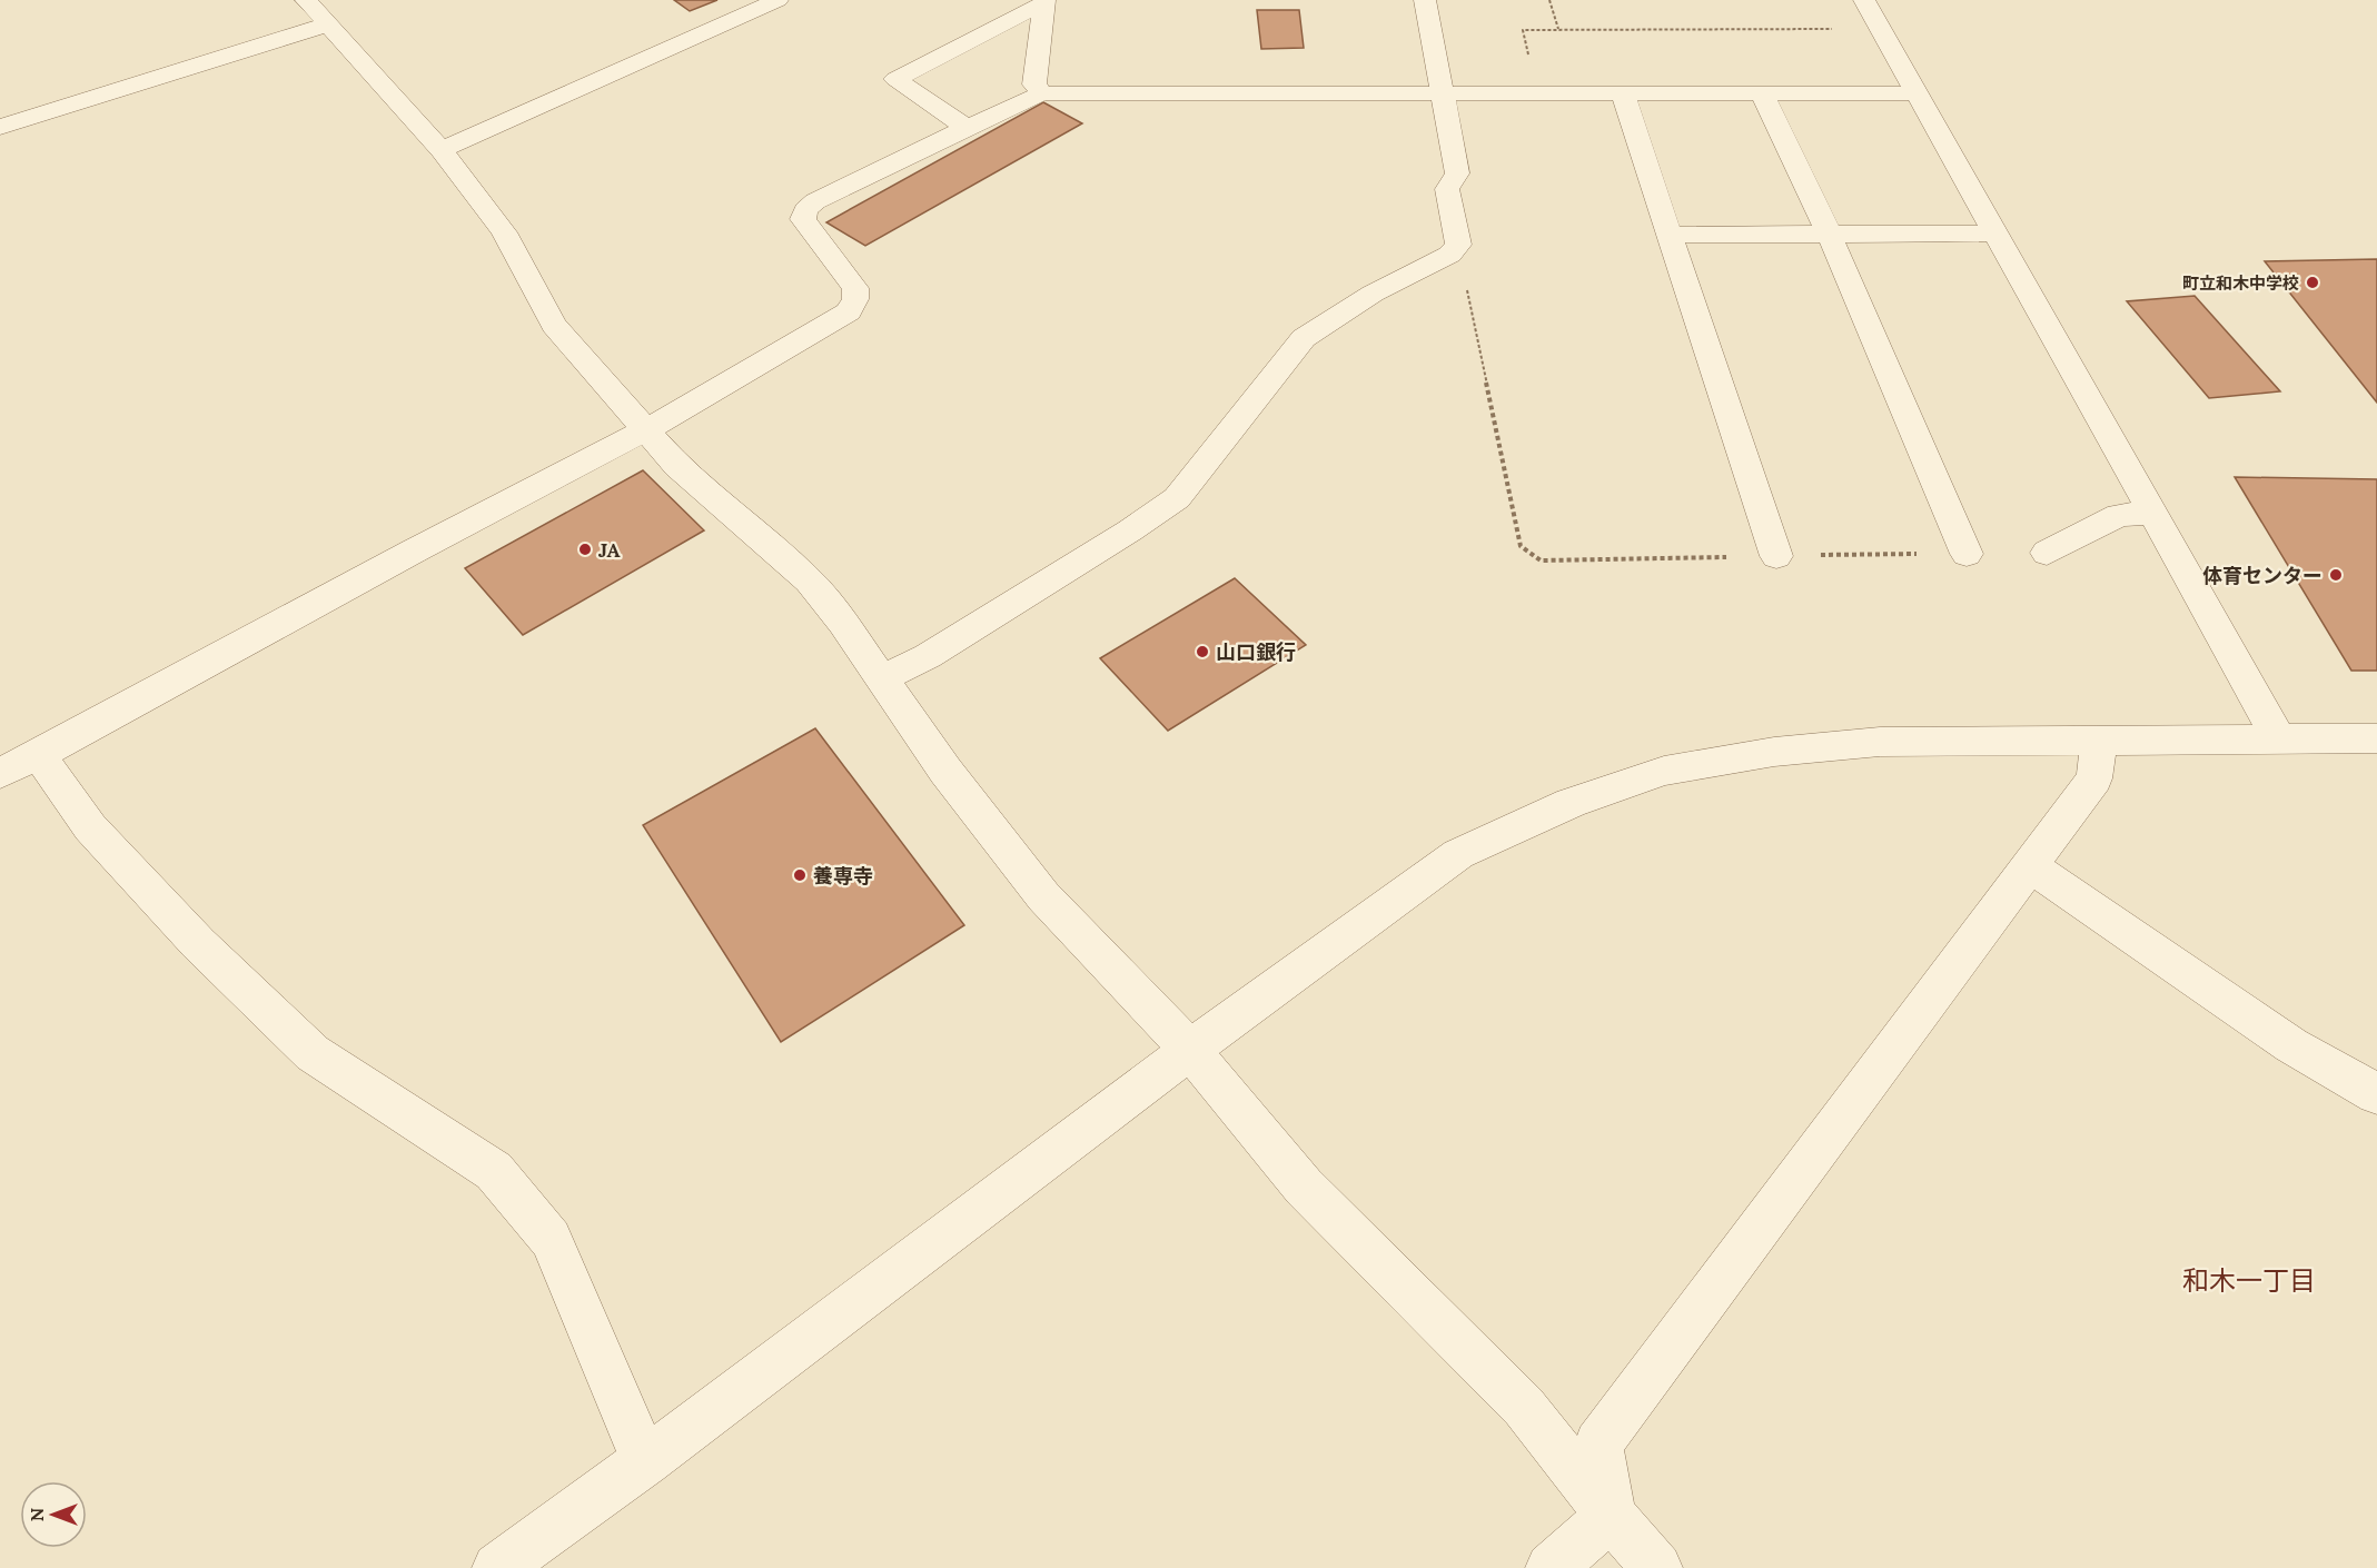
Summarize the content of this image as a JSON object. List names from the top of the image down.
{
  "districts": ["和木一丁目"],
  "places": [
    "町立和木中学校",
    "JA",
    "体育センター",
    "山口銀行",
    "養専寺"
  ],
  "north": "left"
}
